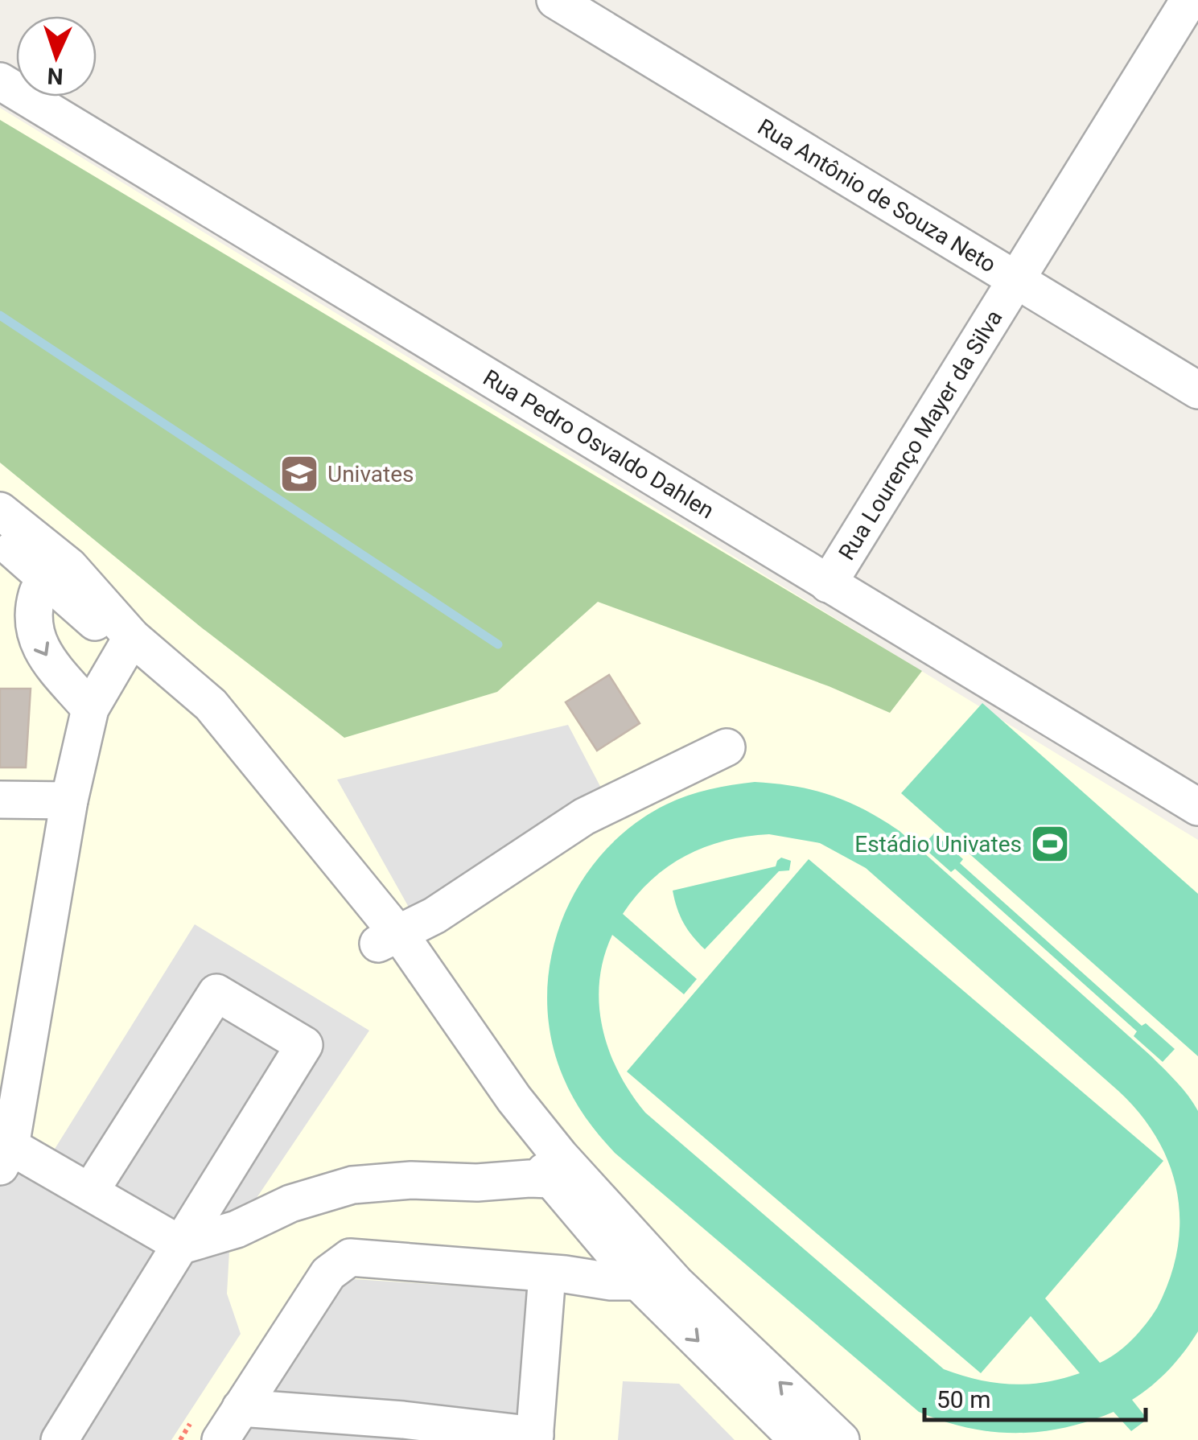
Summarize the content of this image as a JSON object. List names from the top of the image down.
{
  "streets": {
    "street": ["Rua Antônio de Souza Neto", "Rua Lourenço Mayer da Silva", "Rua Pedro Osvaldo Dahlen"]
  },
  "crossings": [
    ["Rua Antônio de Souza Neto", "Rua Lourenço Mayer da Silva"],
    ["Rua Lourenço Mayer da Silva", "Rua Pedro Osvaldo Dahlen"]
  ],
  "places": {
    "school or university": ["Univates"],
    "sports": ["Estádio Univates"]
  },
  "scale_bar": "50 m",
  "north": "bottom"
}
